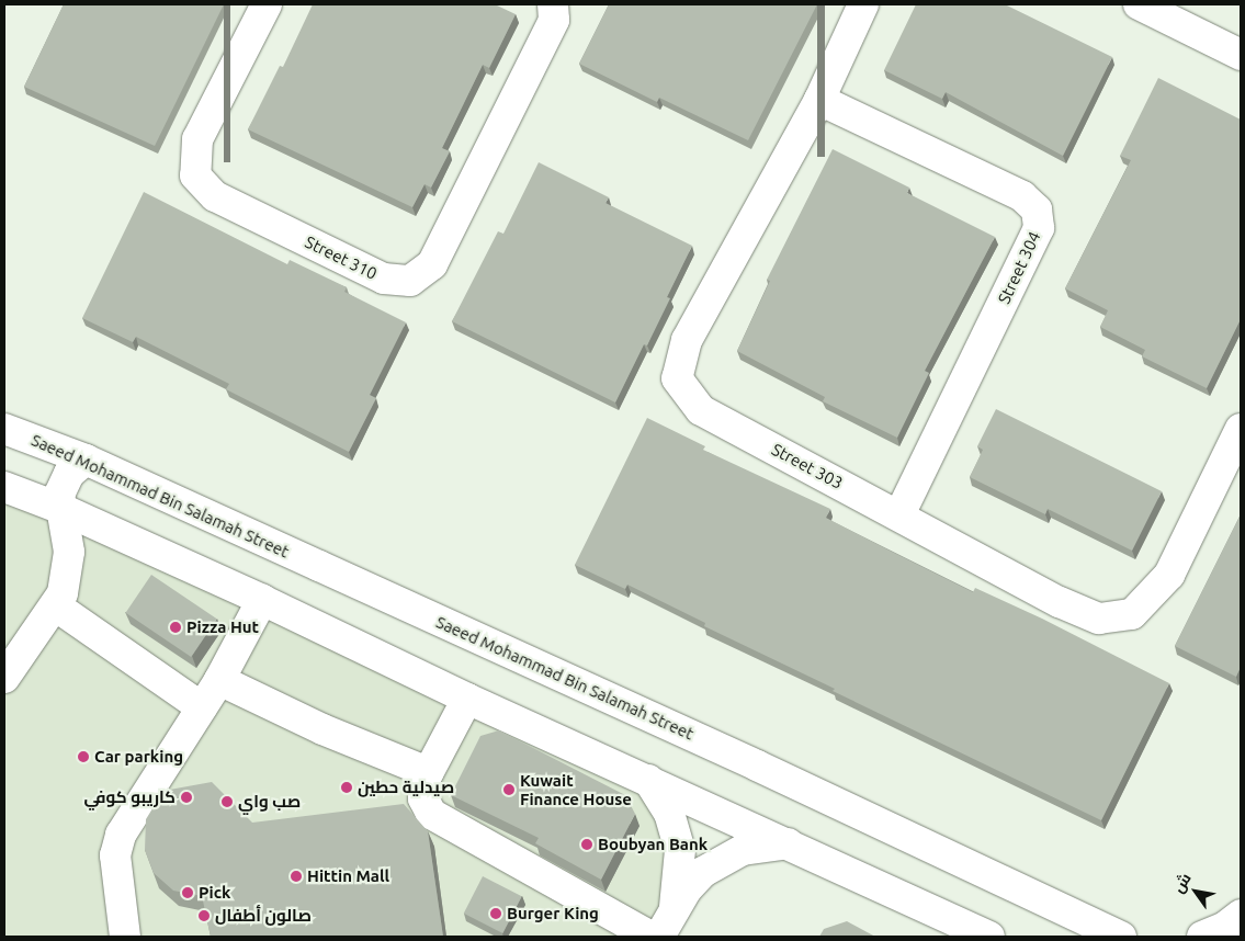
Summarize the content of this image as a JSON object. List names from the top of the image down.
{
  "streets": {
    "street": [
      "Street 310",
      "Street 304",
      "Street 303",
      "Saeed Mohammad Bin Salamah Street"
    ]
  },
  "crossings": [
    ["Street 304", "Street 303"]
  ],
  "places": [
    "Pizza Hut",
    "Car parking",
    "صيدلية حطين",
    "Kuwait Finance House",
    "كاريبو كوفي",
    "صب واي",
    "Boubyan Bank",
    "Hittin Mall",
    "Pick",
    "Burger King",
    "صالون أطفال"
  ],
  "north": "top left"
}
